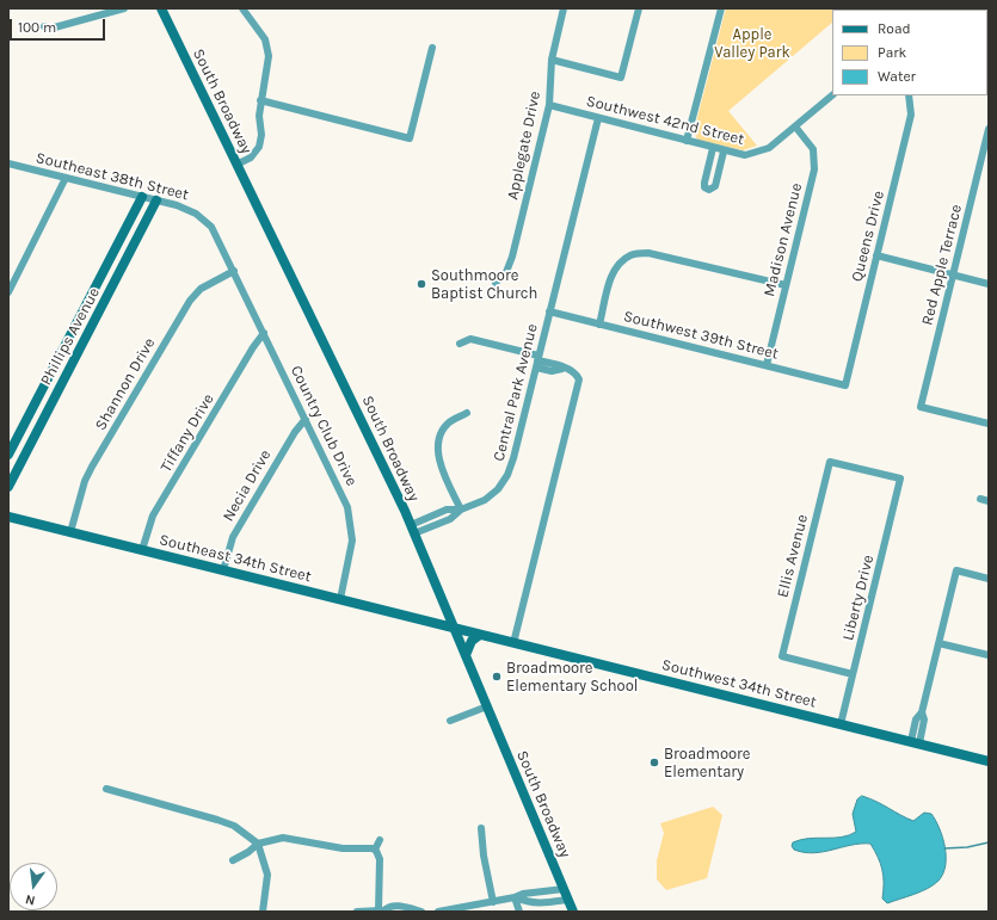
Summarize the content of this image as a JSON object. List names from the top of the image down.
{
  "streets": {
    "street": [
      "South Broadway",
      "Southwest 42nd Street",
      "Applegate Drive",
      "Southeast 38th Street",
      "Queens Drive",
      "Madison Avenue",
      "Red Apple Terrace",
      "Southwest 39th Street",
      "Phillips Avenue",
      "Shannon Drive",
      "Central Park Avenue",
      "Country Club Drive",
      "Tiffany Drive",
      "Necia Drive",
      "Ellis Avenue",
      "Southeast 34th Street",
      "Liberty Drive",
      "Southwest 34th Street"
    ]
  },
  "crossings": [
    ["South Broadway", "Central Park Avenue"],
    ["South Broadway", "Southeast 34th Street"],
    ["South Broadway", "Southwest 34th Street"],
    ["Southwest 42nd Street", "Applegate Drive"],
    ["Southwest 42nd Street", "Madison Avenue"],
    ["Southwest 42nd Street", "Central Park Avenue"],
    ["Southeast 38th Street", "Phillips Avenue"],
    ["Southeast 38th Street", "Shannon Drive"],
    ["Southeast 38th Street", "Country Club Drive"],
    ["Queens Drive", "Southwest 39th Street"],
    ["Madison Avenue", "Southwest 39th Street"],
    ["Southwest 39th Street", "Central Park Avenue"],
    ["Shannon Drive", "Country Club Drive"],
    ["Shannon Drive", "Southeast 34th Street"],
    ["Country Club Drive", "Tiffany Drive"],
    ["Country Club Drive", "Necia Drive"],
    ["Country Club Drive", "Southeast 34th Street"],
    ["Tiffany Drive", "Southeast 34th Street"],
    ["Necia Drive", "Southeast 34th Street"],
    ["Ellis Avenue", "Liberty Drive"],
    ["Southeast 34th Street", "Southwest 34th Street"],
    ["Liberty Drive", "Southwest 34th Street"]
  ],
  "parks": ["Apple Valley Park"],
  "places": ["Southmoore Baptist Church", "Broadmoore Elementary School", "Broadmoore Elementary"],
  "legend": ["Road", "Park", "Water"],
  "scale_bar": "100 m",
  "north": "bottom"
}
